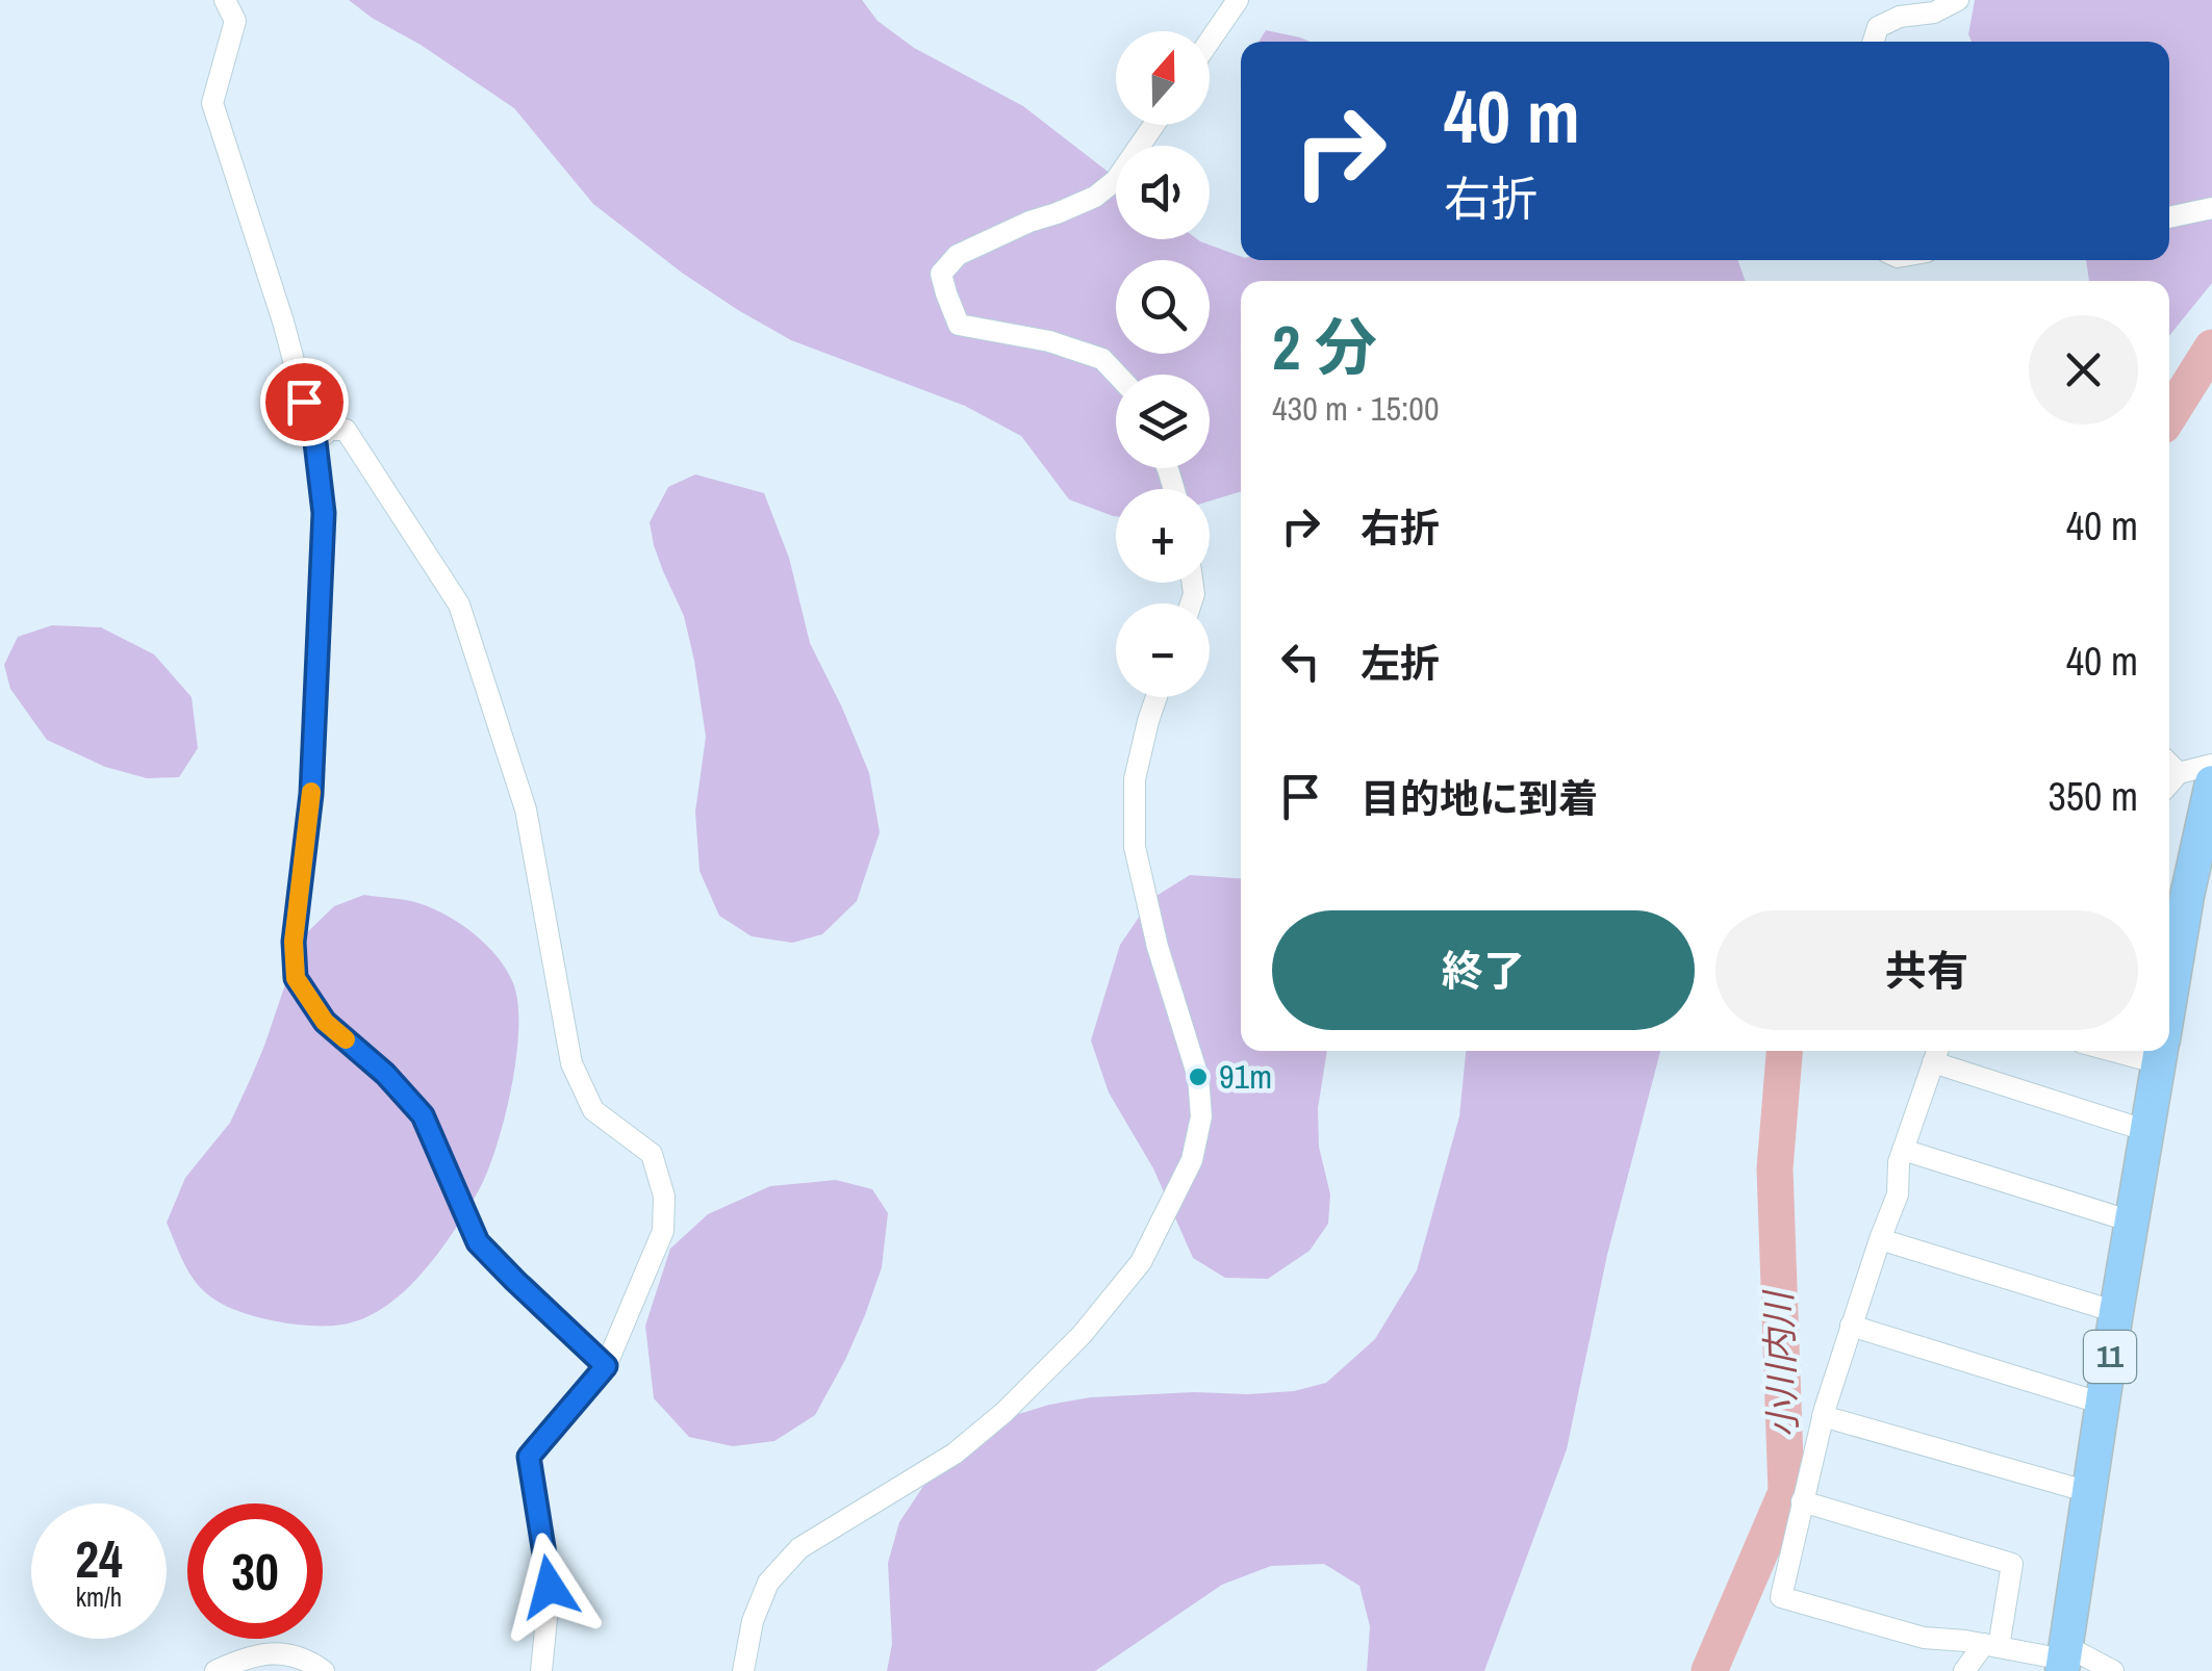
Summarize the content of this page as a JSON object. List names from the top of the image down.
{
  "streets": {
    "main road": ["11"]
  },
  "water": ["小川内川"],
  "places": ["91m"],
  "north": "top",
  "page": {
    "map_buttons": ["+", "−"],
    "turn": ["40 m", "右折"],
    "heading": ["2 分", "430 m · 15:00"],
    "list": [
      {
        "name": "右折",
        "value": "40 m"
      },
      {
        "name": "左折",
        "value": "40 m"
      },
      {
        "name": "目的地に到着",
        "value": "350 m"
      }
    ],
    "buttons": ["終了", "共有"],
    "speed": "24 km/h",
    "limit": "30"
  }
}
